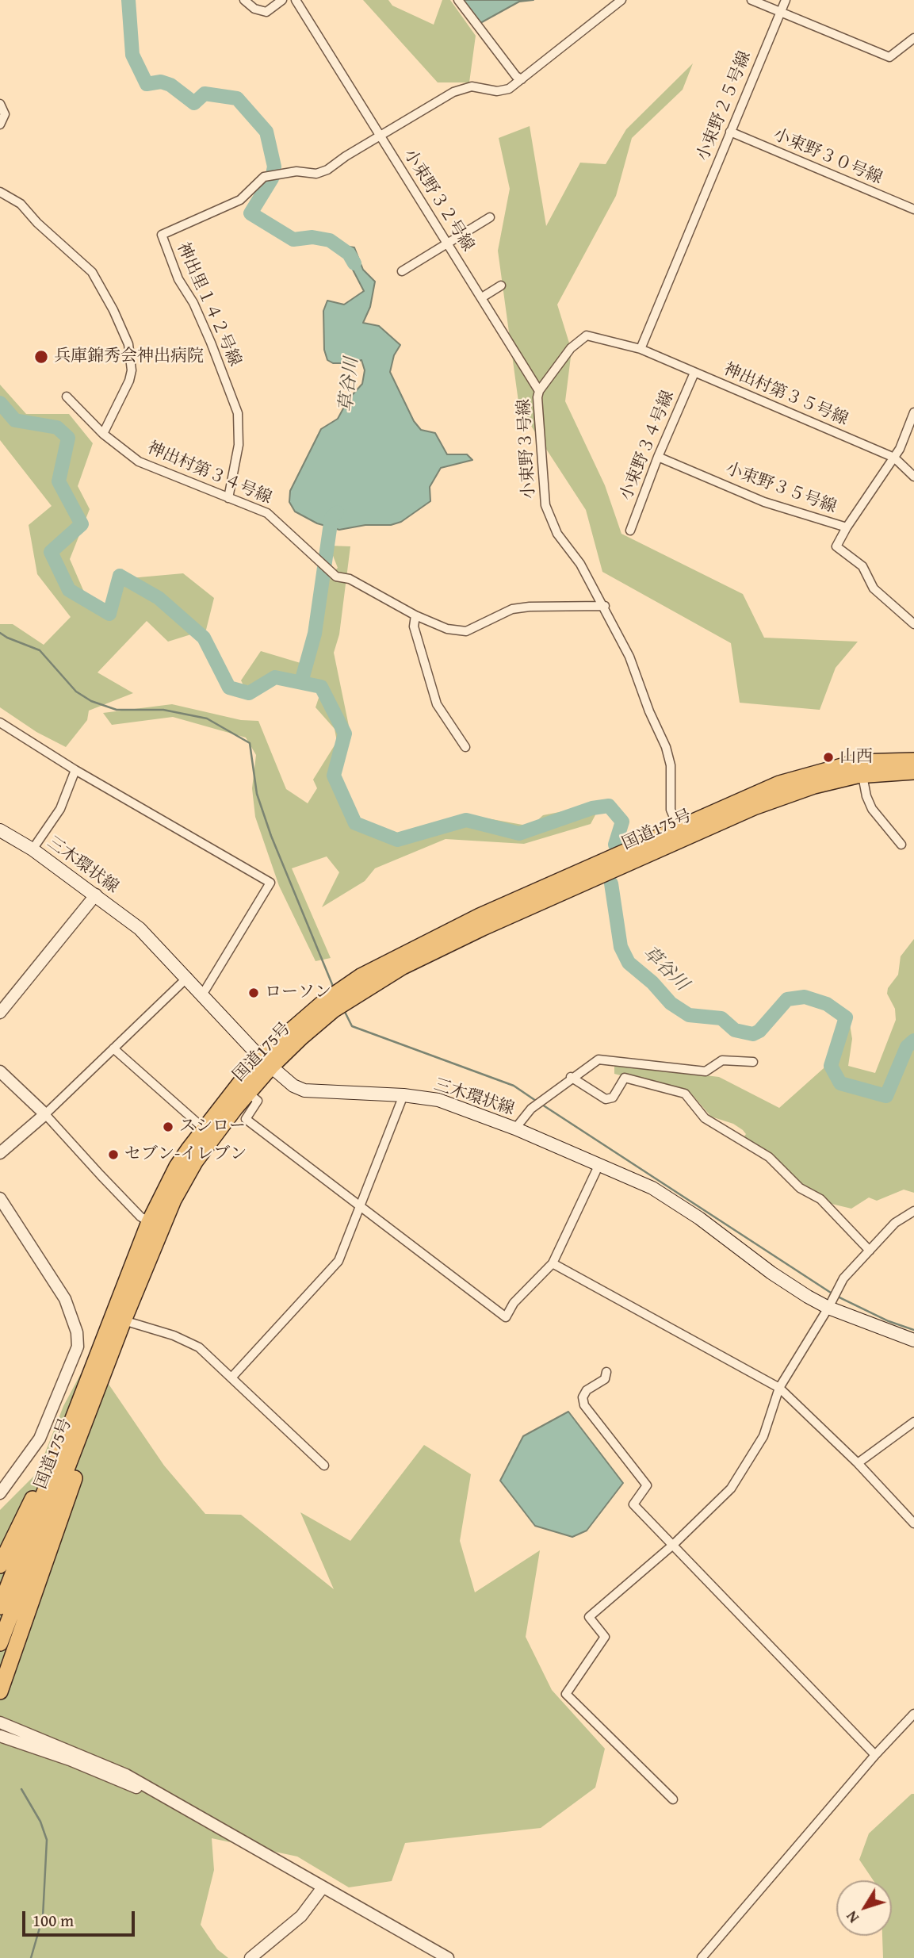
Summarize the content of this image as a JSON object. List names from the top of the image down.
{
  "streets": {
    "highway": ["国道175号"],
    "main road": ["三木環状線"],
    "street": [
      "小束野２５号線",
      "小束野３０号線",
      "小束野３２号線",
      "神出里１４２号線",
      "神出村第３５号線",
      "小束野３４号線",
      "小束野３号線",
      "神出村第３４号線",
      "小束野３５号線"
    ]
  },
  "crossings": [
    ["小束野２５号線", "小束野３０号線"],
    ["小束野２５号線", "神出村第３５号線"],
    ["小束野２５号線", "小束野３号線"],
    ["小束野３２号線", "神出里１４２号線"],
    ["小束野３２号線", "小束野３号線"],
    ["神出里１４２号線", "神出村第３４号線"],
    ["神出村第３５号線", "小束野３４号線"],
    ["神出村第３５号線", "小束野３号線"],
    ["神出村第３５号線", "小束野３５号線"],
    ["小束野３４号線", "小束野３５号線"],
    ["小束野３号線", "神出村第３４号線"],
    ["小束野３号線", "国道175号"],
    ["国道175号", "三木環状線"]
  ],
  "water": ["草谷川"],
  "places": [
    "兵庫錦秀会神出病院",
    "山西",
    "ローソン",
    "スシロー",
    "セブン-イレブン"
  ],
  "scale_bar": "100 m",
  "north": "bottom left"
}
